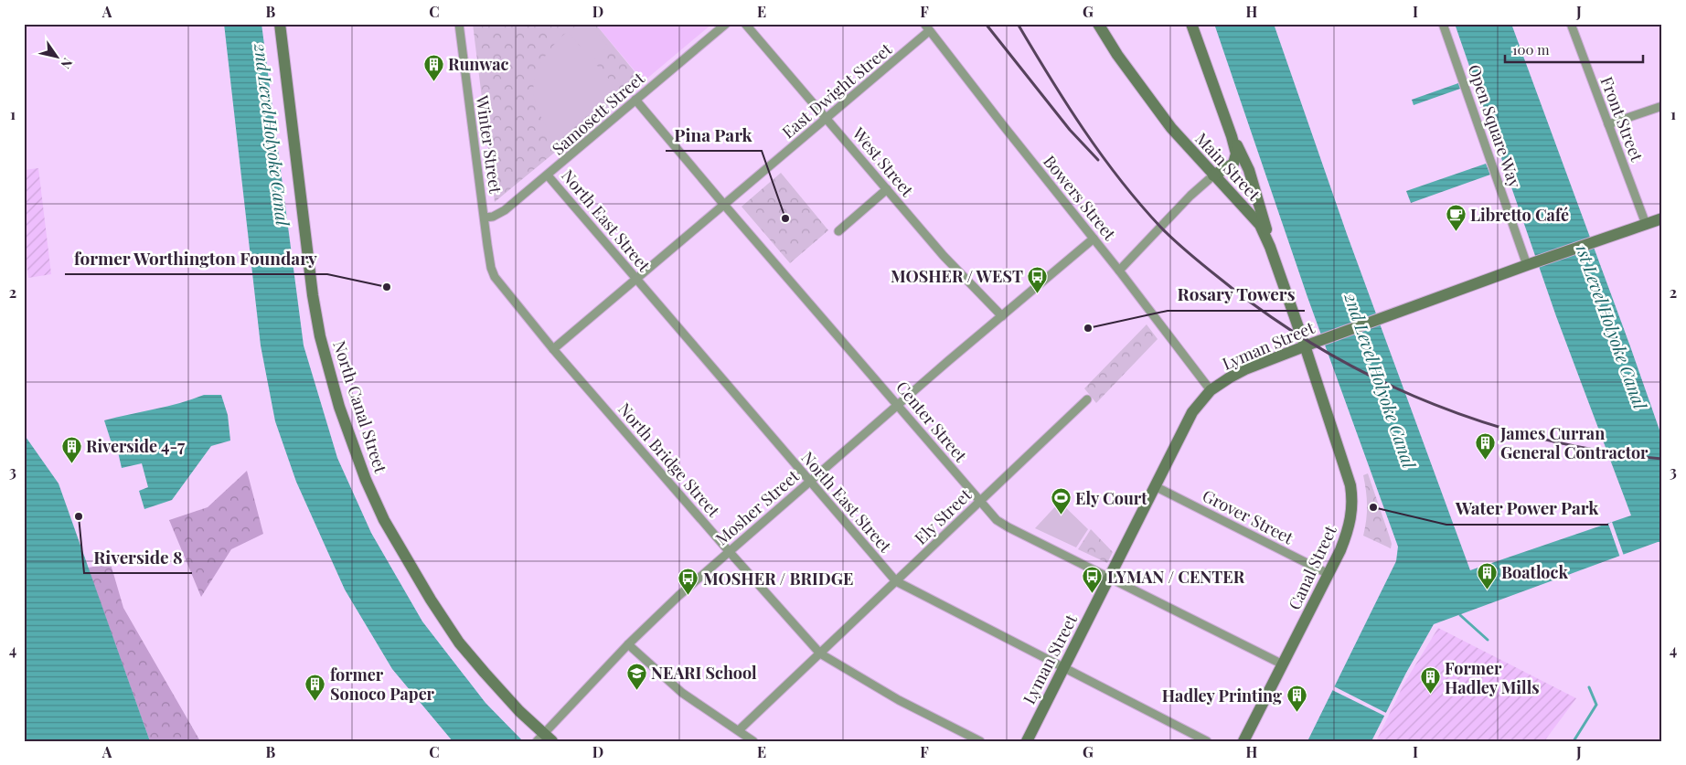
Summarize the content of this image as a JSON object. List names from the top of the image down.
{
  "streets": {
    "street": [
      "East Dwight Street",
      "Samosett Street",
      "Front Street",
      "Open Square Way",
      "Winter Street",
      "West Street",
      "Main Street",
      "Bowers Street",
      "North East Street",
      "Lyman Street",
      "North Canal Street",
      "Center Street",
      "North Bridge Street",
      "Mosher Street",
      "Ely Street",
      "Grover Street",
      "Canal Street"
    ]
  },
  "crossings": [
    ["East Dwight Street", "West Street"],
    ["East Dwight Street", "Bowers Street"],
    ["East Dwight Street", "North East Street"],
    ["East Dwight Street", "Center Street"],
    ["East Dwight Street", "North Bridge Street"],
    ["Samosett Street", "Winter Street"],
    ["Samosett Street", "North East Street"],
    ["Samosett Street", "Center Street"],
    ["Front Street", "Lyman Street"],
    ["Open Square Way", "Lyman Street"],
    ["Winter Street", "North Bridge Street"],
    ["West Street", "Mosher Street"],
    ["Main Street", "Lyman Street"],
    ["Main Street", "Canal Street"],
    ["Bowers Street", "Lyman Street"],
    ["Bowers Street", "Mosher Street"],
    ["North East Street", "Lyman Street"],
    ["North East Street", "Mosher Street"],
    ["North East Street", "Ely Street"],
    ["Lyman Street", "Center Street"],
    ["Lyman Street", "Grover Street"],
    ["Lyman Street", "Canal Street"],
    ["North Canal Street", "Mosher Street"],
    ["Center Street", "Mosher Street"],
    ["Center Street", "Ely Street"],
    ["Center Street", "Canal Street"],
    ["North Bridge Street", "Mosher Street"],
    ["North Bridge Street", "Ely Street"],
    ["Grover Street", "Canal Street"]
  ],
  "water": ["2nd Level Holyoke Canal", "1st Level Holyoke Canal"],
  "places": {
    "building": [
      "Runwac",
      "James Curran General Contractor",
      "Riverside 4-7",
      "Boatlock",
      "Former Hadley Mills",
      "former Sonoco Paper",
      "Hadley Printing"
    ],
    "other": [
      "Pina Park",
      "former Worthington Foundary",
      "Rosary Towers",
      "Water Power Park",
      "Riverside 8"
    ],
    "cafe": ["Libretto Café"],
    "bus stop": ["MOSHER / WEST", "LYMAN / CENTER", "MOSHER / BRIDGE"],
    "sports": ["Ely Court"],
    "school or university": ["NEARI School"]
  },
  "scale_bar": "100 m",
  "north": "bottom right",
  "grid": {
    "columns": [
      "A",
      "B",
      "C",
      "D",
      "E",
      "F",
      "G",
      "H",
      "I",
      "J"
    ],
    "rows": [
      "1",
      "2",
      "3",
      "4"
    ]
  }
}
